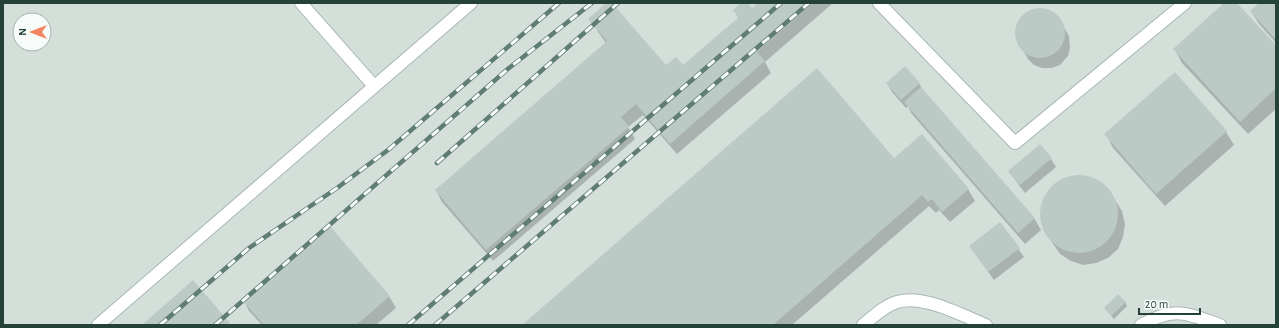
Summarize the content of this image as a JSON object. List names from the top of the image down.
{
  "scale_bar": "20 m",
  "north": "left"
}
